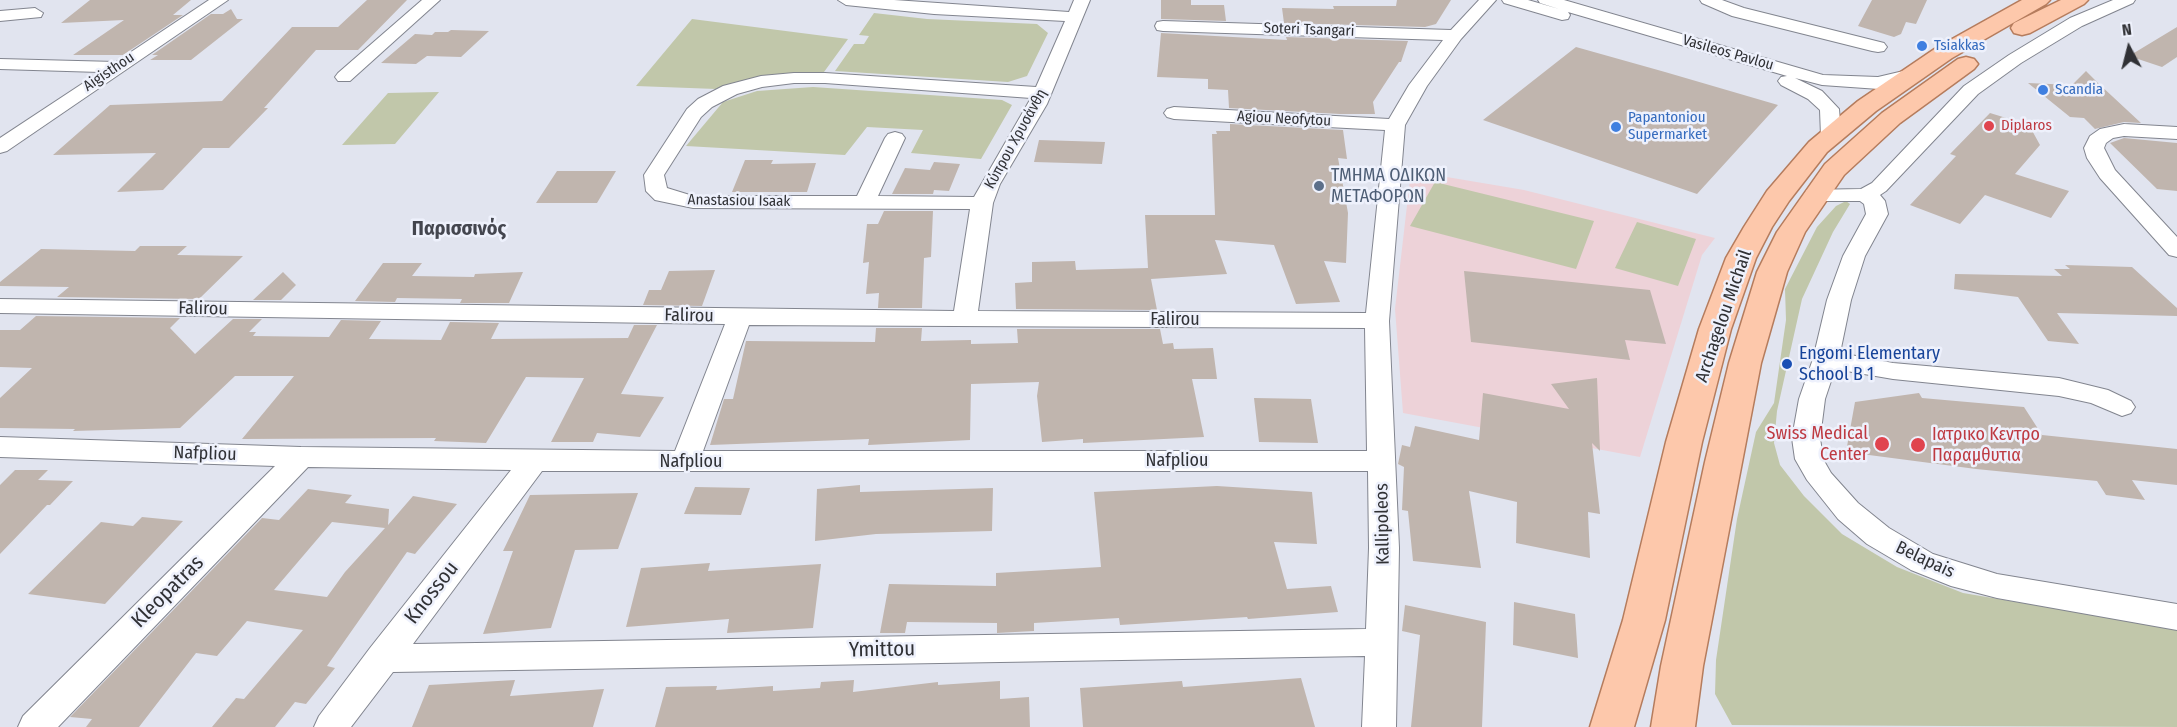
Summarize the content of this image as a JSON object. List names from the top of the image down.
{
  "streets": {
    "main road": ["Archagelou Michail"],
    "street": [
      "Soteri Tsangari",
      "Vasileos Pavlou",
      "Aigisthou",
      "Agiou Neofytou",
      "Κύπρου Χρυσάνθη",
      "Anastasiou Isaak",
      "Falirou",
      "Nafpliou",
      "Kallipoleos",
      "Belapais",
      "Kleopatras",
      "Knossou",
      "Ymittou"
    ]
  },
  "crossings": [
    ["Vasileos Pavlou", "Archagelou Michail"],
    ["Κύπρου Χρυσάνθη", "Anastasiou Isaak"],
    ["Κύπρου Χρυσάνθη", "Falirou"],
    ["Falirou", "Kallipoleos"],
    ["Nafpliou", "Kallipoleos"],
    ["Nafpliou", "Kleopatras"],
    ["Nafpliou", "Knossou"],
    ["Kallipoleos", "Ymittou"],
    ["Knossou", "Ymittou"]
  ],
  "districts": ["Παρισσινός"],
  "places": [
    "Tsiakkas",
    "Scandia",
    "Diplaros",
    "Papantoniou Supermarket",
    "ΤΜΗΜΑ ΟΔΙΚΩΝ ΜΕΤΑΦΟΡΩΝ",
    "Engomi Elementary School B 1",
    "Swiss Medical Center",
    "Ιατρικο Κεντρο Παραμθυτια"
  ],
  "north": "top"
}
